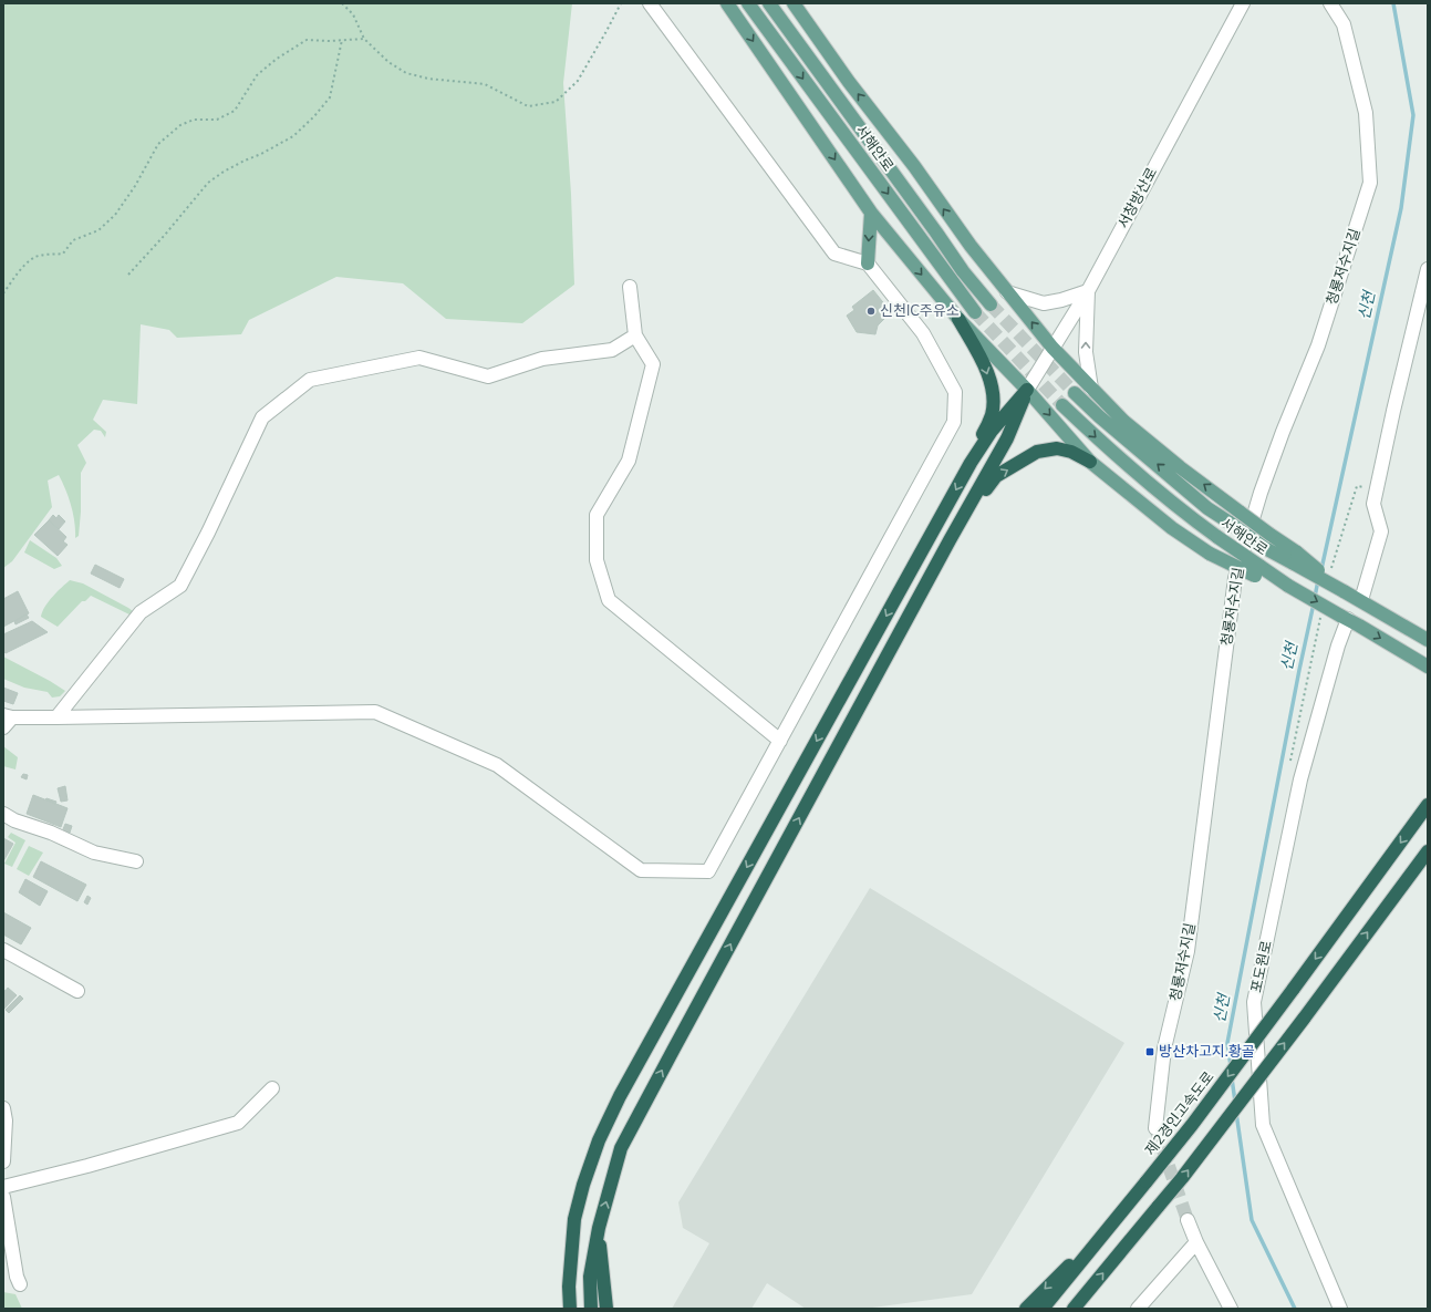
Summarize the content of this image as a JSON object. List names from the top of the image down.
{
  "streets": {
    "highway": ["제2경인고속도로"],
    "main road": ["서해안로"],
    "street": ["서창방산로", "청룡저수지길", "포도원로"]
  },
  "water": ["신천"],
  "places": {
    "other": ["신천IC주유소"],
    "transit": ["방산차고지.황골"]
  }
}
